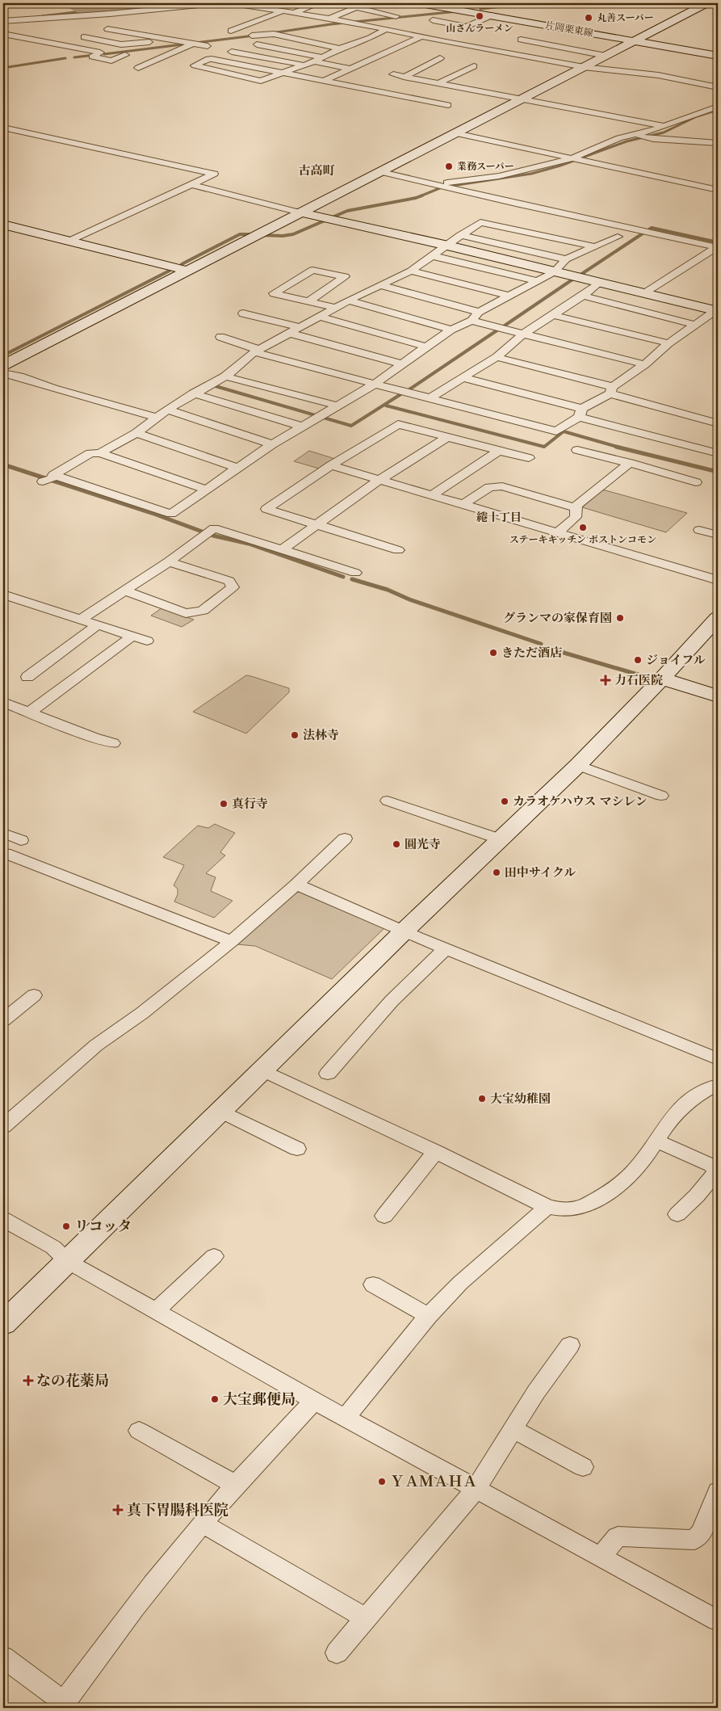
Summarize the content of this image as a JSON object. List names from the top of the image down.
{
  "streets": {
    "street": ["片岡栗東線"]
  },
  "districts": ["古高町", "綣十丁目"],
  "places": {
    "other": [
      "山さんラーメン",
      "丸善スーパー",
      "業務スーパー",
      "ステーキキッチン ボストンコモン",
      "グランマの家保育園",
      "きただ酒店",
      "ジョイフル",
      "法林寺",
      "カラオケハウス マシレン",
      "真行寺",
      "圓光寺",
      "田中サイクル",
      "大宝幼稚園",
      "リコッタ",
      "大宝郵便局",
      "ＹＡＭＡＨＡ"
    ],
    "health": ["力石医院", "なの花薬局", "真下胃腸科医院"]
  }
}
